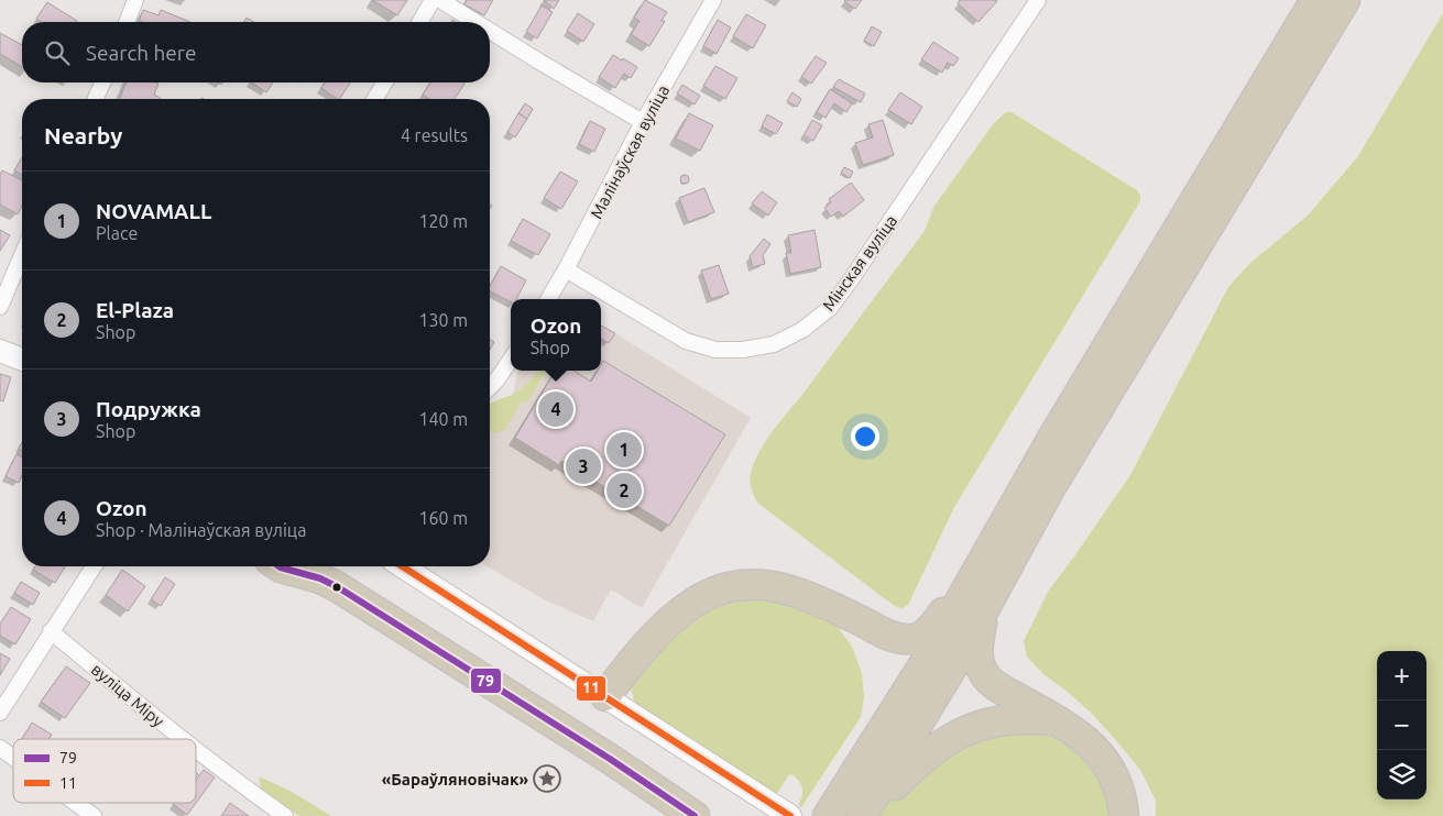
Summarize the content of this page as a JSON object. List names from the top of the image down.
{
  "streets": {
    "street": ["Малінаўская вуліца", "Мінская вуліца", "вуліца Міру"]
  },
  "crossings": [
    ["Малінаўская вуліца", "Мінская вуліца"]
  ],
  "places": {
    "place": ["«Бараўляновічак»"]
  },
  "lines": ["transit line 79", "transit line 11"],
  "legend": ["79", "11"],
  "page": {
    "search": "Search here",
    "heading": ["Nearby", "4 results"],
    "list": [
      {
        "mark": "1",
        "name": "NOVAMALL",
        "note": "Place",
        "value": "120 m"
      },
      {
        "mark": "2",
        "name": "El-Plaza",
        "note": "Shop",
        "value": "130 m"
      },
      {
        "mark": "3",
        "name": "Подружка",
        "note": "Shop",
        "value": "140 m"
      },
      {
        "mark": "4",
        "name": "Ozon",
        "note": "Shop · Малінаўская вуліца",
        "value": "160 m"
      }
    ],
    "popup": ["Ozon", "Shop"],
    "pins": [
      "4",
      "1",
      "3",
      "2"
    ],
    "map_buttons": ["+", "−"]
  }
}
